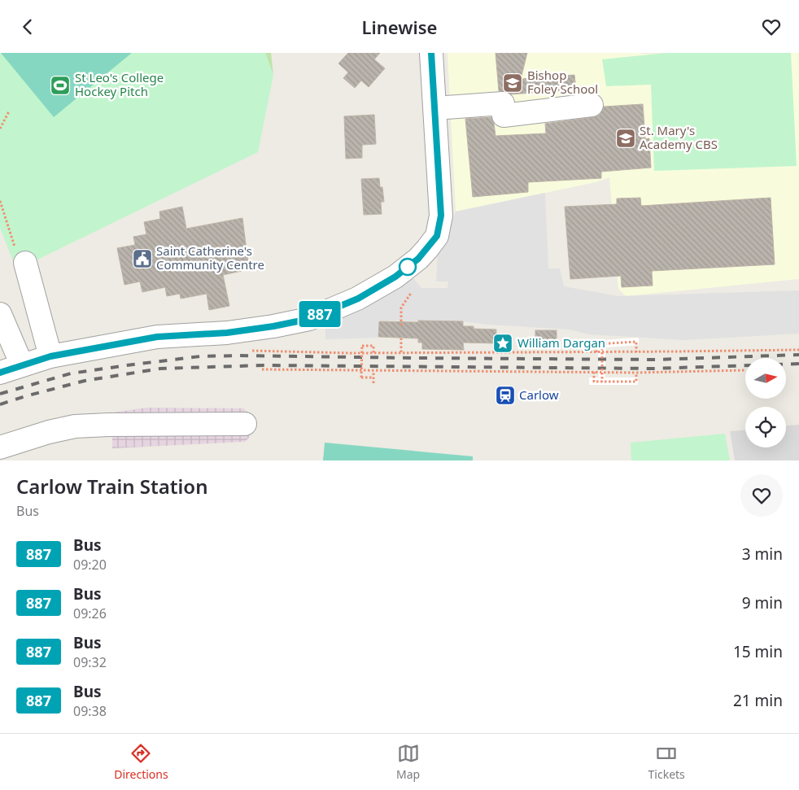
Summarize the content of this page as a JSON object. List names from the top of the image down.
{
  "places": {
    "school or university": ["Bishop Foley School", "St. Mary's Academy CBS"],
    "sports": ["St Leo's College Hockey Pitch"],
    "public building": ["Saint Catherine's Community Centre"],
    "place": ["William Dargan"],
    "station": ["Carlow"]
  },
  "lines": ["bus line 887"],
  "north": "right",
  "page": {
    "header": "Linewise",
    "on_map": "887",
    "heading": ["Carlow Train Station", "Bus"],
    "list": [
      {
        "mark": "887",
        "name": "Bus",
        "note": "09:20",
        "value": "3 min"
      },
      {
        "mark": "887",
        "name": "Bus",
        "note": "09:26",
        "value": "9 min"
      },
      {
        "mark": "887",
        "name": "Bus",
        "note": "09:32",
        "value": "15 min"
      },
      {
        "mark": "887",
        "name": "Bus",
        "note": "09:38",
        "value": "21 min"
      }
    ],
    "tabs": ["Directions", "Map", "Tickets"]
  }
}
